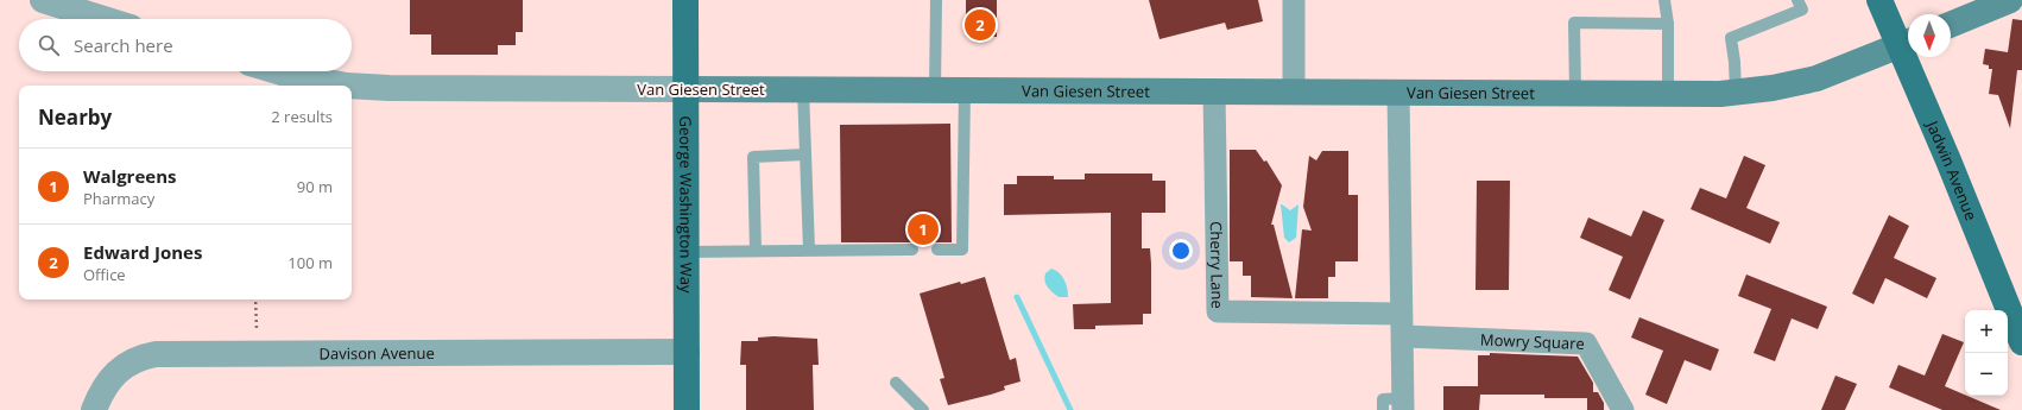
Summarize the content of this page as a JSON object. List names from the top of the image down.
{
  "streets": {
    "main road": ["Van Giesen Street", "Jadwin Avenue", "George Washington Way"],
    "street": ["Cherry Lane", "Mowry Square", "Davison Avenue"]
  },
  "crossings": [
    ["Van Giesen Street", "Jadwin Avenue"],
    ["Van Giesen Street", "George Washington Way"],
    ["Van Giesen Street", "Cherry Lane"],
    ["George Washington Way", "Davison Avenue"]
  ],
  "north": "bottom",
  "page": {
    "pins": ["2", "1"],
    "search": "Search here",
    "heading": ["Nearby", "2 results"],
    "list": [
      {
        "mark": "1",
        "name": "Walgreens",
        "note": "Pharmacy",
        "value": "90 m"
      },
      {
        "mark": "2",
        "name": "Edward Jones",
        "note": "Office",
        "value": "100 m"
      }
    ],
    "map_buttons": ["+", "−"]
  }
}
